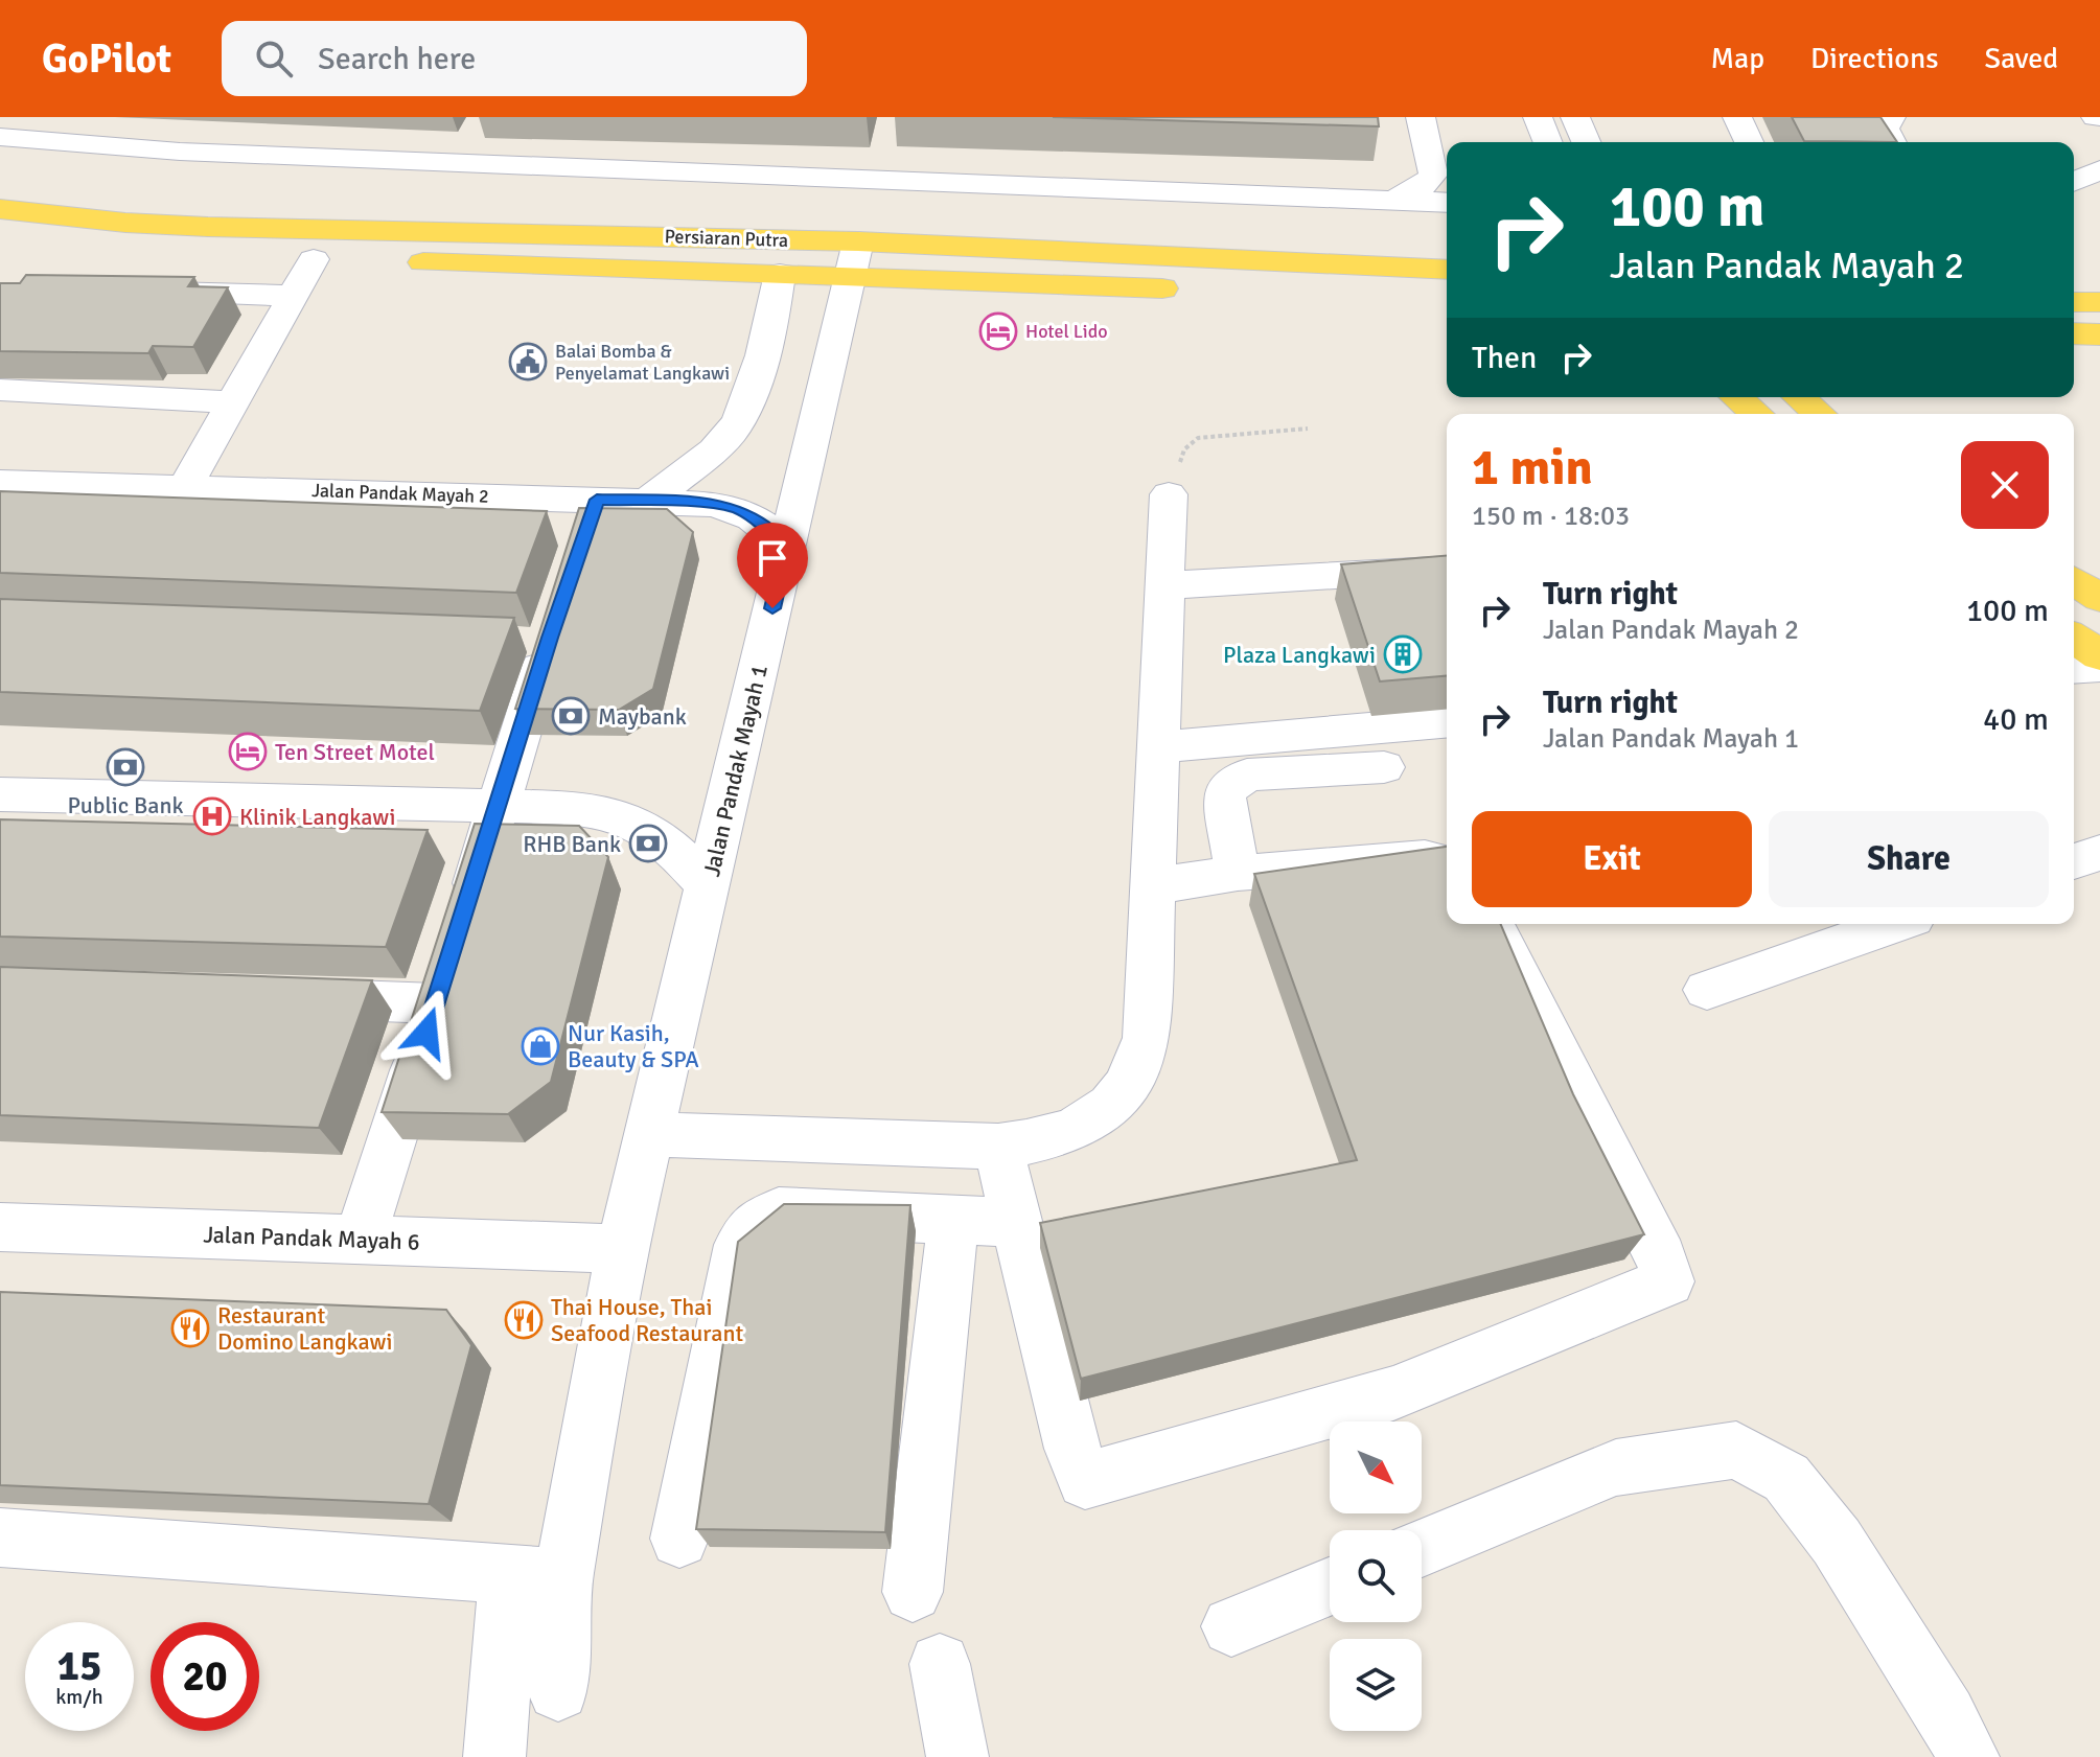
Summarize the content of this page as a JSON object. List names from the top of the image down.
{
  "streets": {
    "main road": ["Persiaran Putra"],
    "street": ["Jalan Pandak Mayah 2", "Jalan Pandak Mayah 1", "Jalan Pandak Mayah 6"]
  },
  "crossings": [
    ["Persiaran Putra", "Jalan Pandak Mayah 1"],
    ["Jalan Pandak Mayah 2", "Jalan Pandak Mayah 1"],
    ["Jalan Pandak Mayah 1", "Jalan Pandak Mayah 6"]
  ],
  "places": {
    "hotel": ["Hotel Lido", "Ten Street Motel"],
    "public building": ["Balai Bomba & Penyelamat Langkawi"],
    "building": ["Plaza Langkawi"],
    "bank": ["Maybank", "Public Bank", "RHB Bank"],
    "hospital": ["Klinik Langkawi"],
    "shop": ["Nur Kasih, Beauty & SPA"],
    "restaurant": ["Thai House, Thai Seafood Restaurant", "Restaurant Domino Langkawi"]
  },
  "north": "bottom right",
  "page": {
    "header": "GoPilot",
    "search": "Search here",
    "nav": ["Map", "Directions", "Saved"],
    "turn": ["100 m", "Jalan Pandak Mayah 2"],
    "then": "Then",
    "heading": ["1 min", "150 m · 18:03"],
    "list": [
      {
        "name": "Turn right",
        "note": "Jalan Pandak Mayah 2",
        "value": "100 m"
      },
      {
        "name": "Turn right",
        "note": "Jalan Pandak Mayah 1",
        "value": "40 m"
      }
    ],
    "buttons": ["Exit", "Share"],
    "speed": "15 km/h",
    "limit": "20"
  }
}
